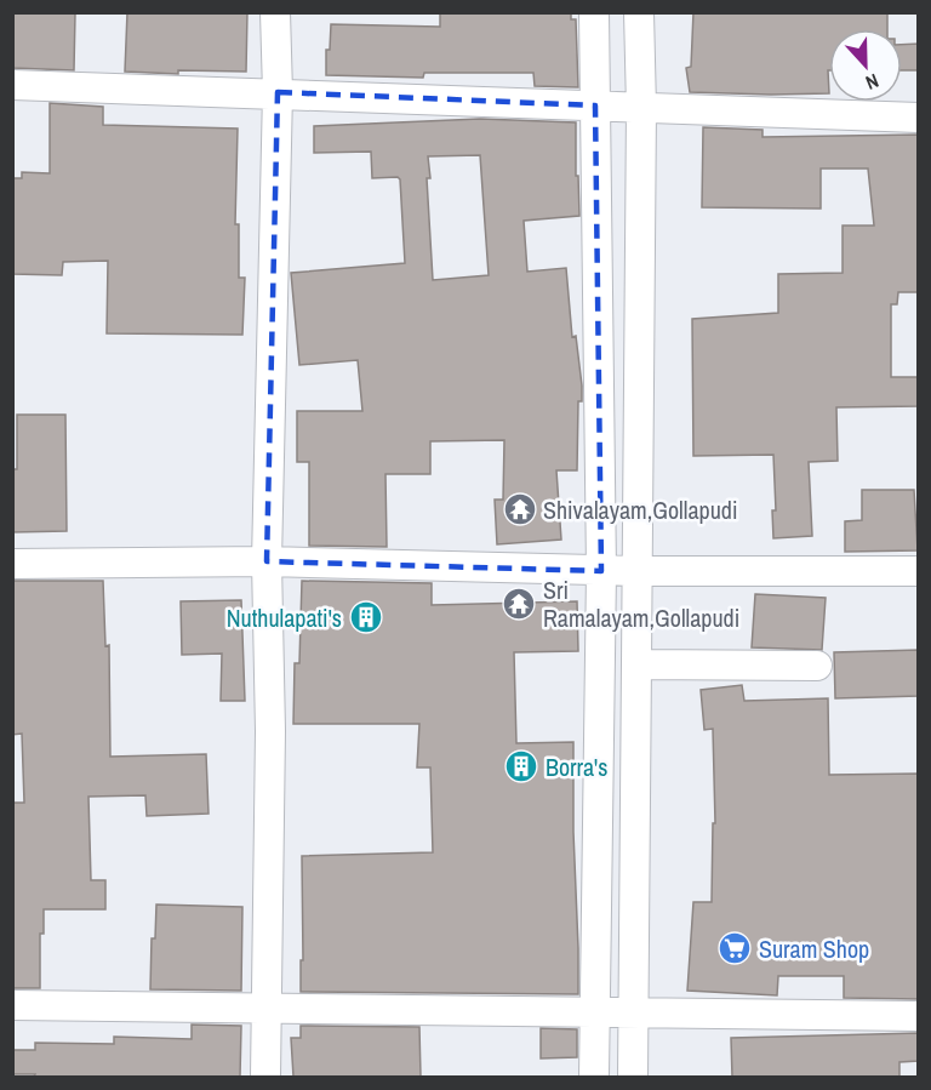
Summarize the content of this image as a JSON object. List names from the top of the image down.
{
  "places": {
    "temple": ["Shivalayam,Gollapudi", "Sri Ramalayam,Gollapudi"],
    "building": ["Nuthulapati's", "Borra's"],
    "supermarket": ["Suram Shop"]
  },
  "north": "bottom"
}
